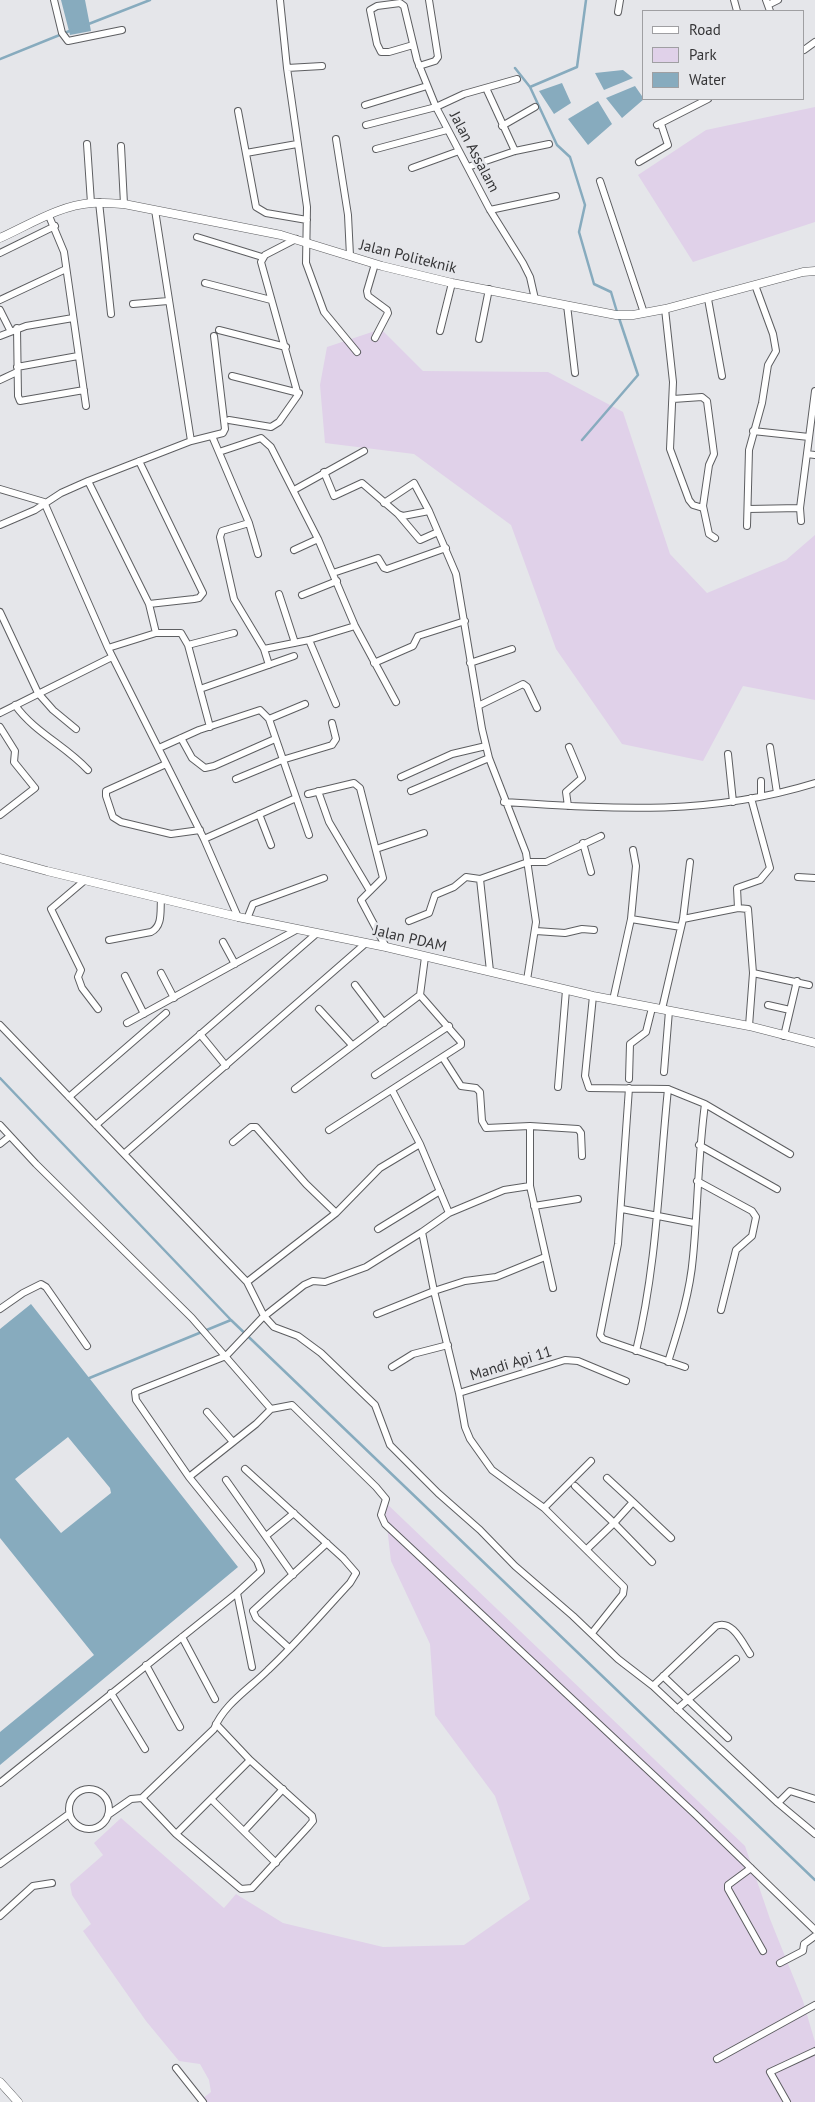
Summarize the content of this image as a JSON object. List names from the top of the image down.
{
  "streets": {
    "street": [
      "Jalan Assalam",
      "Jalan Politeknik",
      "Jalan PDAM",
      "Mandi Api 11"
    ]
  },
  "crossings": [
    ["Jalan Assalam", "Jalan Politeknik"]
  ],
  "legend": ["Road", "Park", "Water"]
}
